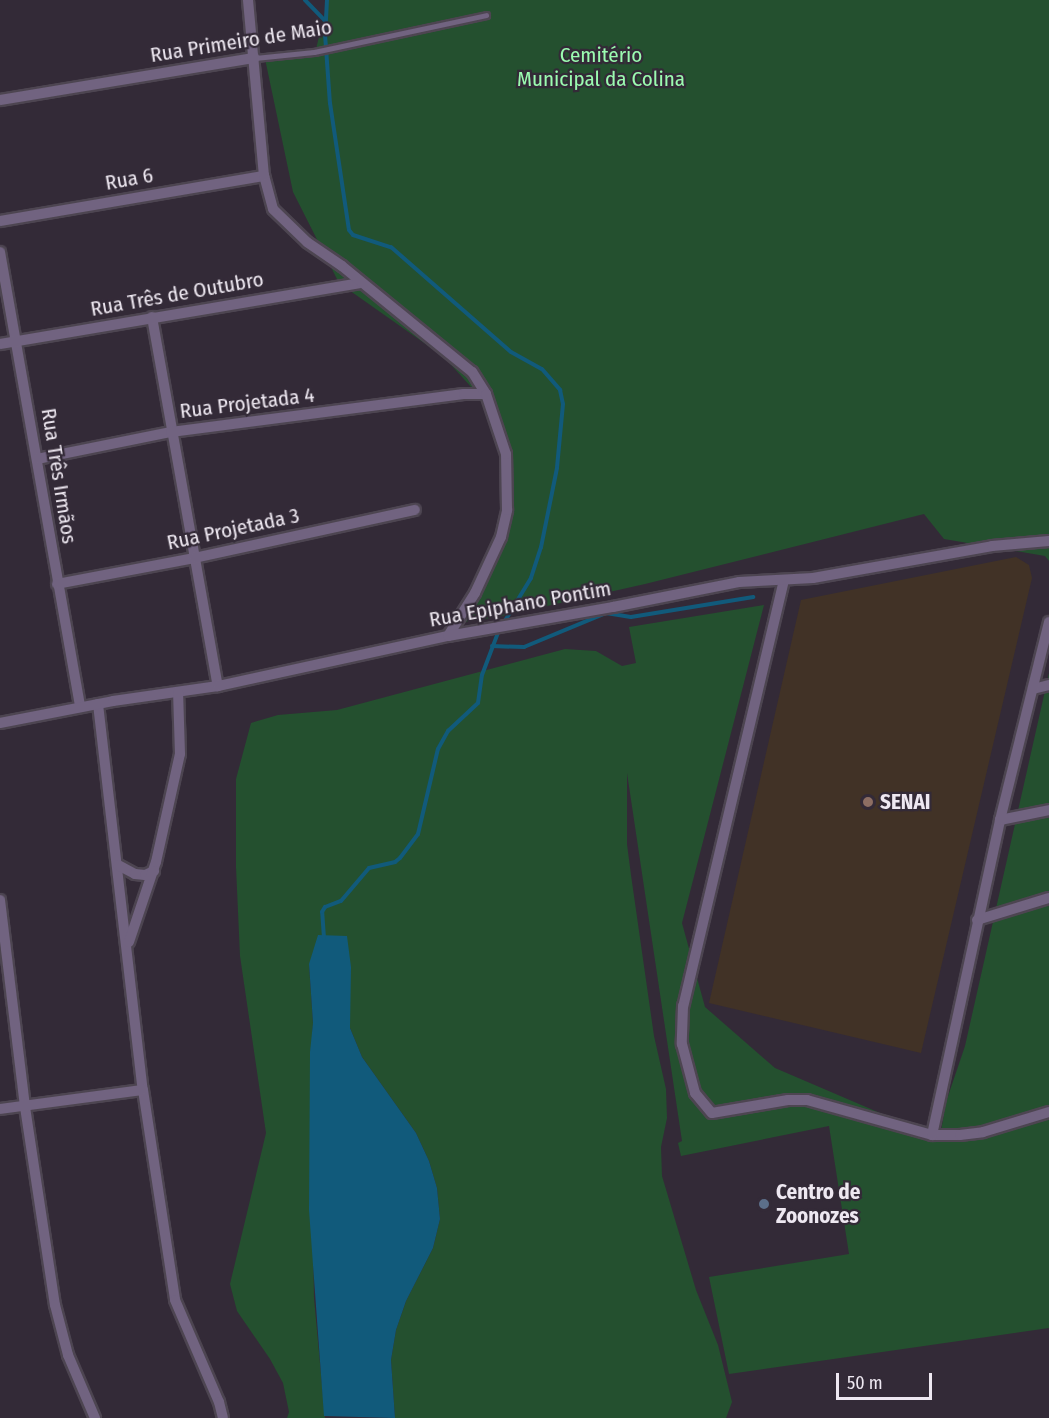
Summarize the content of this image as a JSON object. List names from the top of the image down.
{
  "streets": {
    "street": [
      "Rua Primeiro de Maio",
      "Rua 6",
      "Rua Três de Outubro",
      "Rua Projetada 4",
      "Rua Três Irmãos",
      "Rua Projetada 3",
      "Rua Epiphano Pontim"
    ]
  },
  "crossings": [
    ["Rua Três de Outubro", "Rua Três Irmãos"],
    ["Rua Projetada 4", "Rua Três Irmãos"],
    ["Rua Três Irmãos", "Rua Projetada 3"],
    ["Rua Três Irmãos", "Rua Epiphano Pontim"]
  ],
  "parks": ["Cemitério Municipal da Colina"],
  "places": ["SENAI", "Centro de Zoonozes"],
  "scale_bar": "50 m"
}
